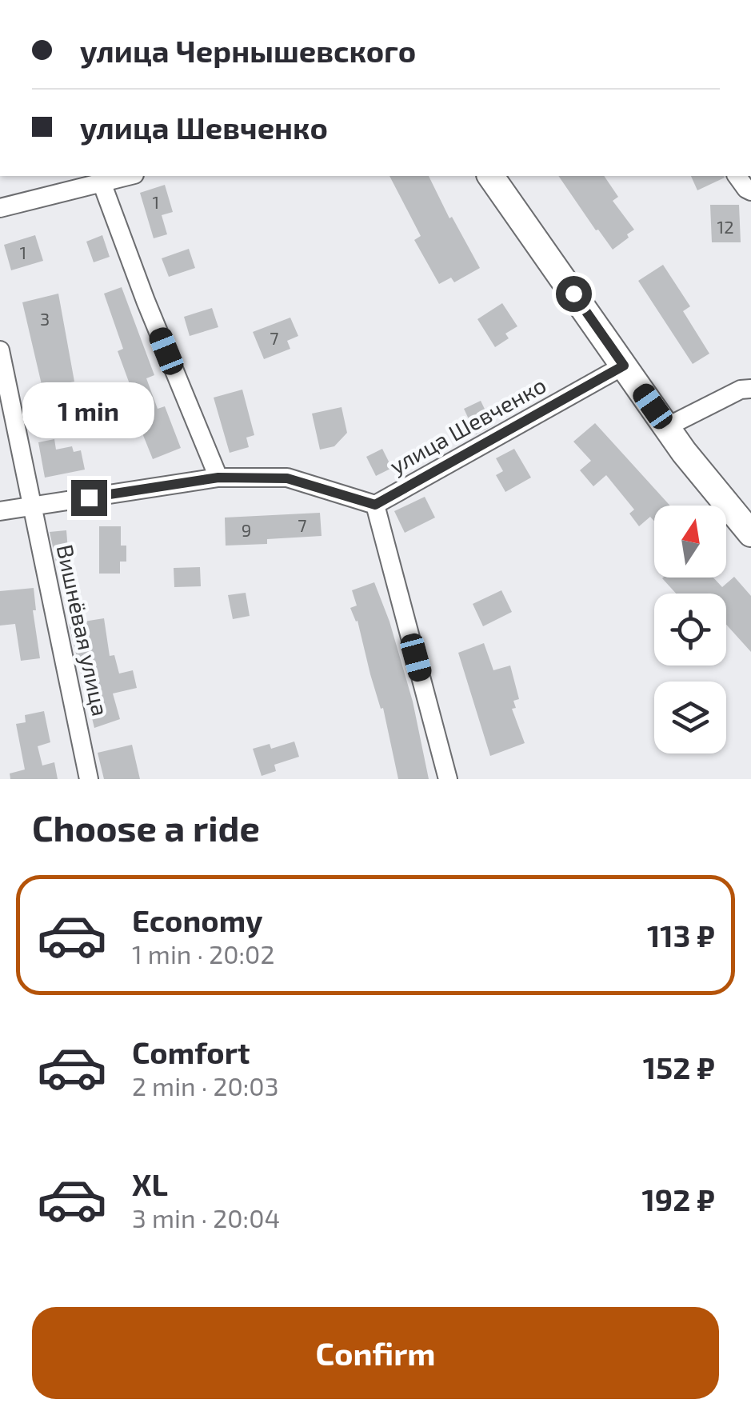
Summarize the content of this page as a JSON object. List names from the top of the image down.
{
  "streets": {
    "street": ["улица Шевченко", "Вишнёвая улица"]
  },
  "house_numbers": [
    "1",
    "12",
    "1",
    "3",
    "7",
    "7",
    "9"
  ],
  "north": "top",
  "page": {
    "banner": ["улица Чернышевского", "улица Шевченко"],
    "bubble": "1 min",
    "heading": "Choose a ride",
    "list": [
      {
        "name": "Economy",
        "note": "1 min · 20:02",
        "value": "113 ₽"
      },
      {
        "name": "Comfort",
        "note": "2 min · 20:03",
        "value": "152 ₽"
      },
      {
        "name": "XL",
        "note": "3 min · 20:04",
        "value": "192 ₽"
      }
    ],
    "buttons": "Confirm"
  }
}
